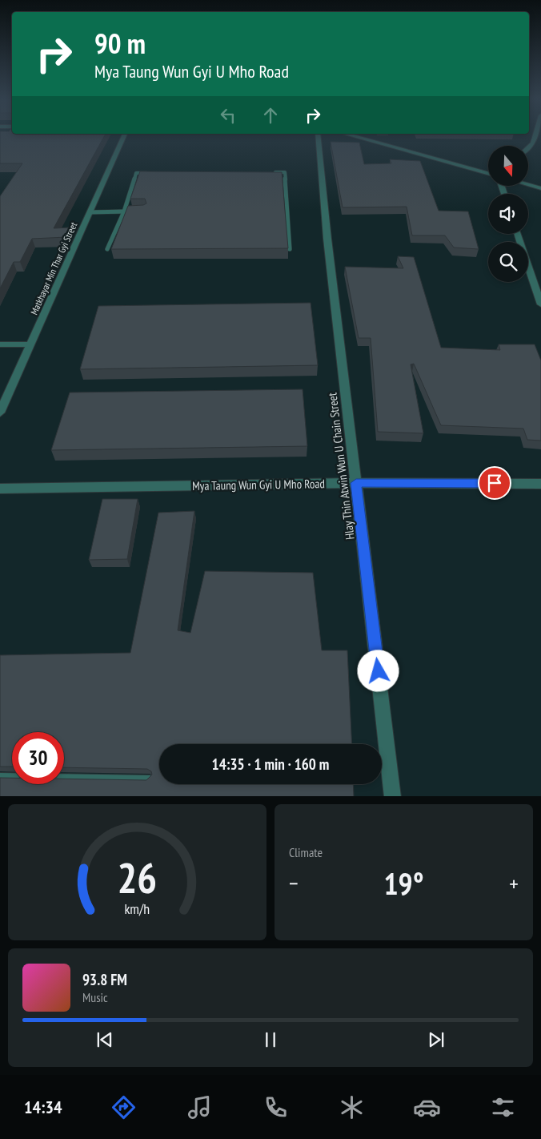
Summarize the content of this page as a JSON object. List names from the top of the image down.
{
  "streets": {
    "street": ["Matkhayar Min Thar Gyi Street", "Hlay Thin Atwin Wun U Chain Street", "Mya Taung Wun Gyi U Mho Road"]
  },
  "crossings": [
    ["Hlay Thin Atwin Wun U Chain Street", "Mya Taung Wun Gyi U Mho Road"]
  ],
  "north": "bottom",
  "page": {
    "turn": ["90 m", "Mya Taung Wun Gyi U Mho Road"],
    "limit": "30",
    "trip": "14:35 · 1 min · 160 m",
    "tile": "Climate",
    "heat": ["−", "19°", "+"],
    "song": ["93.8 FM", "Music"],
    "tabs": "14:34",
    "gauge": ["26", "km/h"]
  }
}
